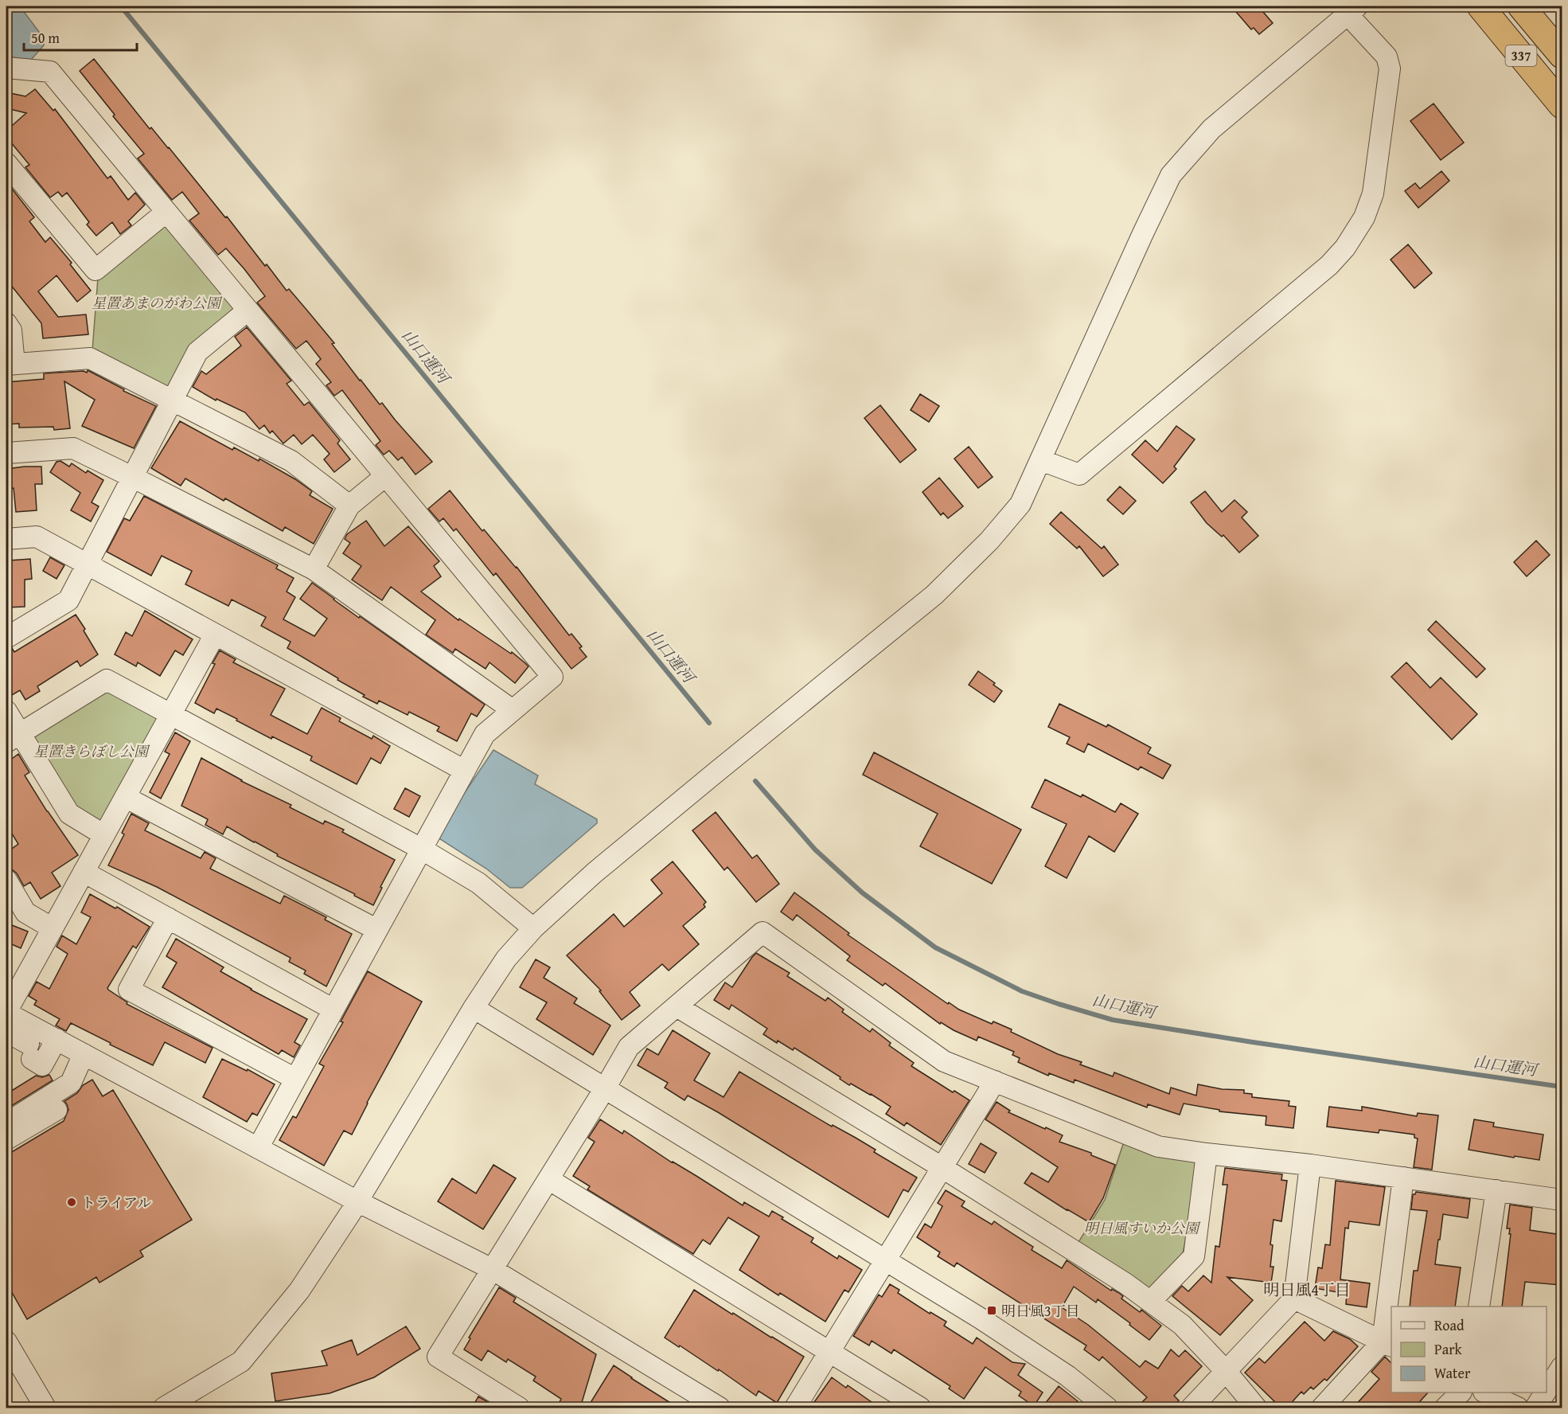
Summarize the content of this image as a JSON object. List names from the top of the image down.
{
  "streets": {
    "highway": ["337"]
  },
  "districts": ["明日風4丁目"],
  "water": ["山口運河"],
  "parks": ["星置あまのがわ公園", "星置きらぼし公園", "明日風すいか公園"],
  "places": {
    "other": ["トライアル"],
    "transit": ["明日風3丁目"]
  },
  "legend": ["Road", "Park", "Water"],
  "scale_bar": "50 m"
}
